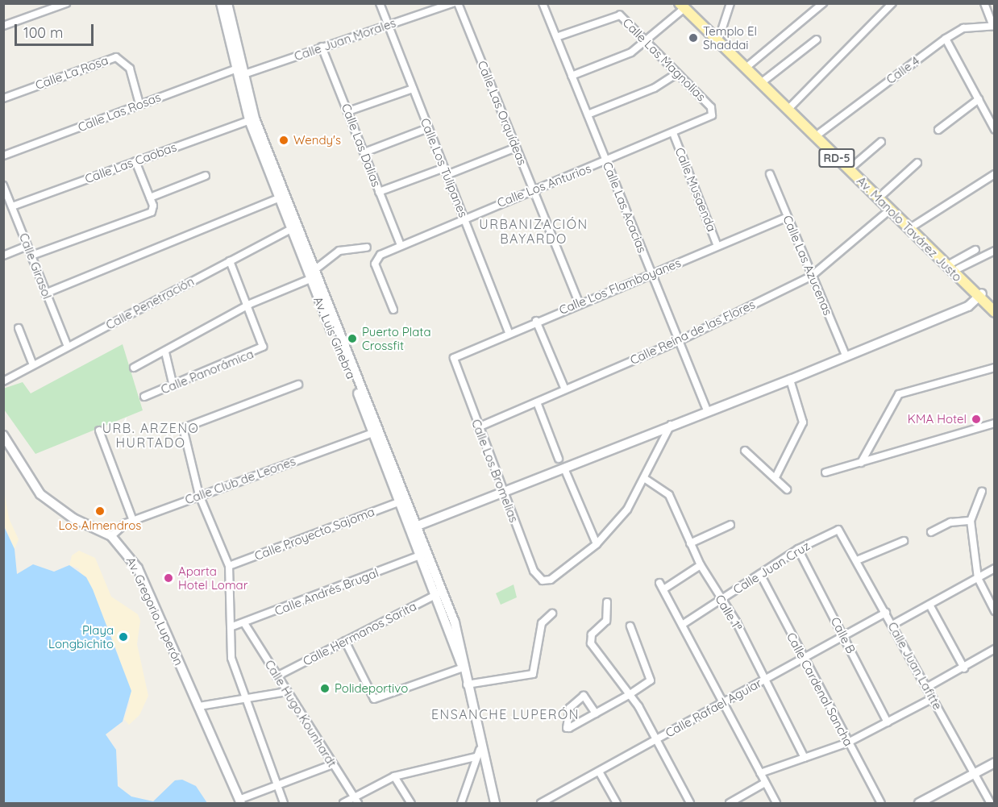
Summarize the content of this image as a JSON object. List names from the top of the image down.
{
  "streets": {
    "main road": ["RD-5", "Av. Manolo Tavárez Justo"],
    "street": [
      "Calle Juan Morales",
      "Calle Las Magnolias",
      "Calle 4",
      "Calle La Rosa",
      "Calle Las Rosas",
      "Calle Las Orquídeas",
      "Calle Las Dalias",
      "Calle Las Caobas",
      "Calle Los Tulipanes",
      "Calle Los Anturios",
      "Calle Musaenda",
      "Calle Las Acacias",
      "Calle Las Azucenas",
      "Calle Girasol",
      "Calle Los Flamboyanes",
      "Calle Penetración",
      "Calle Reina de las Flores",
      "Av. Luis Ginebra",
      "Calle Panorámica",
      "Calle Los Bromelias",
      "Calle Club de Leones",
      "Calle Proyecto Sajoma",
      "Calle Juan Cruz",
      "Calle Andrés Brugal",
      "Av. Gregorio Luperón",
      "Calle 1ª",
      "Calle Hermanos Sarita",
      "Calle B",
      "Calle Juan Lafitte",
      "Calle Cardenal Sancha",
      "Calle Rafael Aguiar",
      "Calle Hugo Kounhardt"
    ]
  },
  "crossings": [
    ["Calle Juan Morales", "Calle Las Rosas"],
    ["Calle Juan Morales", "Calle Las Dalias"],
    ["Calle Juan Morales", "Calle Los Tulipanes"],
    ["Calle Juan Morales", "Av. Luis Ginebra"],
    ["Calle Las Magnolias", "Calle Los Anturios"],
    ["Calle Las Magnolias", "Calle Las Acacias"],
    ["Calle 4", "Av. Manolo Tavárez Justo"],
    ["Calle La Rosa", "Calle Las Rosas"],
    ["Calle Las Rosas", "Av. Luis Ginebra"],
    ["Calle Las Orquídeas", "Calle Los Anturios"],
    ["Calle Las Orquídeas", "Calle Los Flamboyanes"],
    ["Calle Las Dalias", "Calle Los Anturios"],
    ["Calle Las Caobas", "Calle Girasol"],
    ["Calle Las Caobas", "Av. Luis Ginebra"],
    ["Calle Los Tulipanes", "Calle Los Anturios"],
    ["Calle Los Tulipanes", "Calle Los Flamboyanes"],
    ["Calle Los Anturios", "Calle Musaenda"],
    ["Calle Los Anturios", "Calle Las Acacias"],
    ["Calle Musaenda", "Calle Los Flamboyanes"],
    ["Calle Las Acacias", "Calle Los Flamboyanes"],
    ["Calle Las Acacias", "Calle Reina de las Flores"],
    ["Av. Manolo Tavárez Justo", "Calle Reina de las Flores"],
    ["Calle Las Azucenas", "Calle Los Flamboyanes"],
    ["Calle Las Azucenas", "Calle Reina de las Flores"],
    ["Calle Girasol", "Calle Penetración"],
    ["Calle Los Flamboyanes", "Calle Los Bromelias"],
    ["Calle Penetración", "Av. Luis Ginebra"],
    ["Calle Penetración", "Calle Panorámica"],
    ["Calle Reina de las Flores", "Calle Los Bromelias"],
    ["Av. Luis Ginebra", "Calle Club de Leones"],
    ["Av. Luis Ginebra", "Calle Proyecto Sajoma"],
    ["Av. Luis Ginebra", "Calle Andrés Brugal"],
    ["Av. Luis Ginebra", "Calle Hermanos Sarita"],
    ["Calle Club de Leones", "Av. Gregorio Luperón"],
    ["Calle Juan Cruz", "Calle 1ª"],
    ["Calle Juan Cruz", "Calle B"],
    ["Calle Juan Cruz", "Calle Juan Lafitte"],
    ["Calle Juan Cruz", "Calle Cardenal Sancha"],
    ["Calle Andrés Brugal", "Calle Hugo Kounhardt"],
    ["Calle 1ª", "Calle Rafael Aguiar"],
    ["Calle Hermanos Sarita", "Calle Hugo Kounhardt"],
    ["Calle B", "Calle Rafael Aguiar"],
    ["Calle Juan Lafitte", "Calle Rafael Aguiar"],
    ["Calle Cardenal Sancha", "Calle Rafael Aguiar"]
  ],
  "districts": ["URBANIZACIÓN BAYARDO", "URB. ARZENO HURTADO", "ENSANCHE LUPERÓN"],
  "places": [
    "Templo El Shaddai",
    "Wendy's",
    "Puerto Plata Crossfit",
    "KMA Hotel",
    "Los Almendros",
    "Aparta Hotel Lomar",
    "Playa Longbichito",
    "Polideportivo"
  ],
  "scale_bar": "100 m"
}
